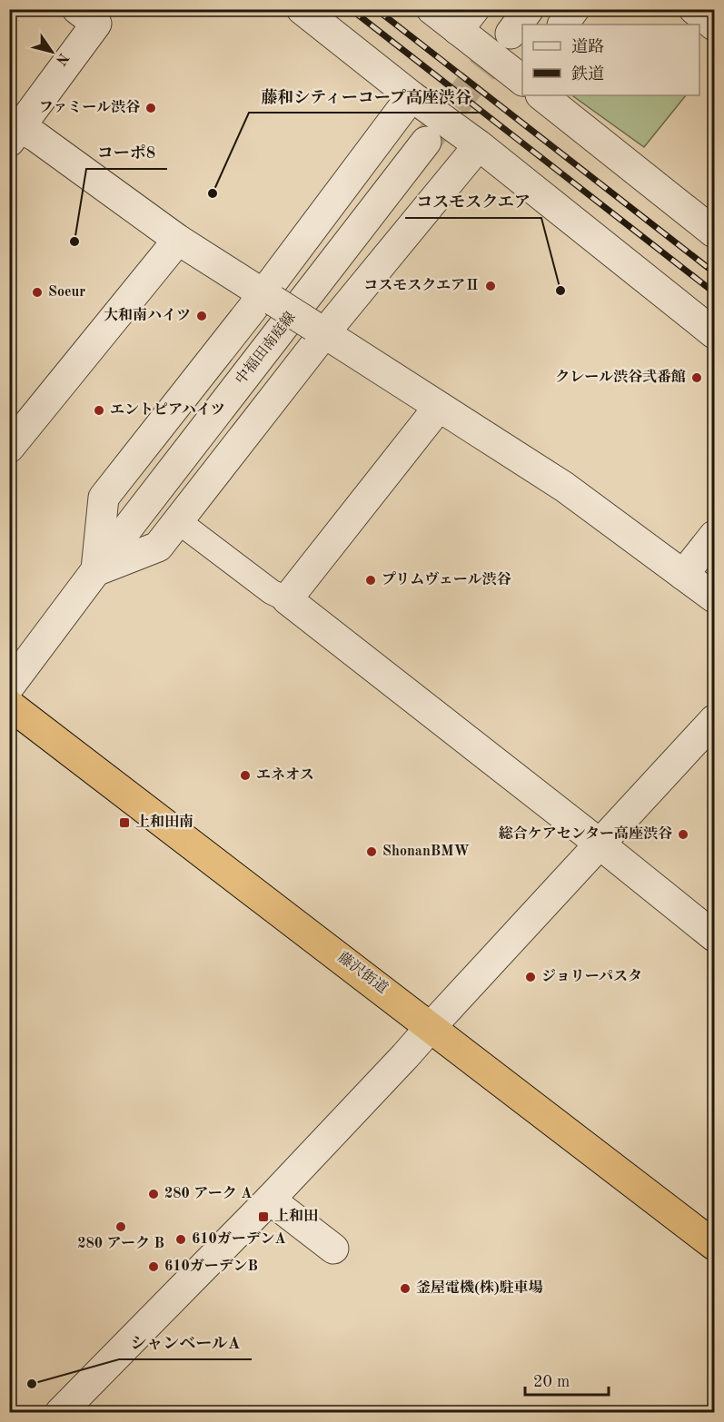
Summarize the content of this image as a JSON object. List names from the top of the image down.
{
  "streets": {
    "highway": ["藤沢街道"],
    "street": ["中福田南庭線"]
  },
  "places": {
    "other": [
      "ファミール渋谷",
      "藤和シティーコープ高座渋谷",
      "コーポ8",
      "コスモスクエアⅡ",
      "コスモスクエア",
      "Soeur",
      "大和南ハイツ",
      "クレール渋谷弐番館",
      "エントピアハイツ",
      "プリムヴェール渋谷",
      "エネオス",
      "総合ケアセンター高座渋谷",
      "ShonanBMW",
      "ジョリーパスタ",
      "280 アーク A",
      "280 アーク B",
      "610ガーデンA",
      "610ガーデンB",
      "釜屋電機(株)駐車場",
      "シャンベールA"
    ],
    "transit": ["上和田南", "上和田"]
  },
  "legend": ["道路", "鉄道"],
  "scale_bar": "20 m",
  "north": "bottom right"
}
